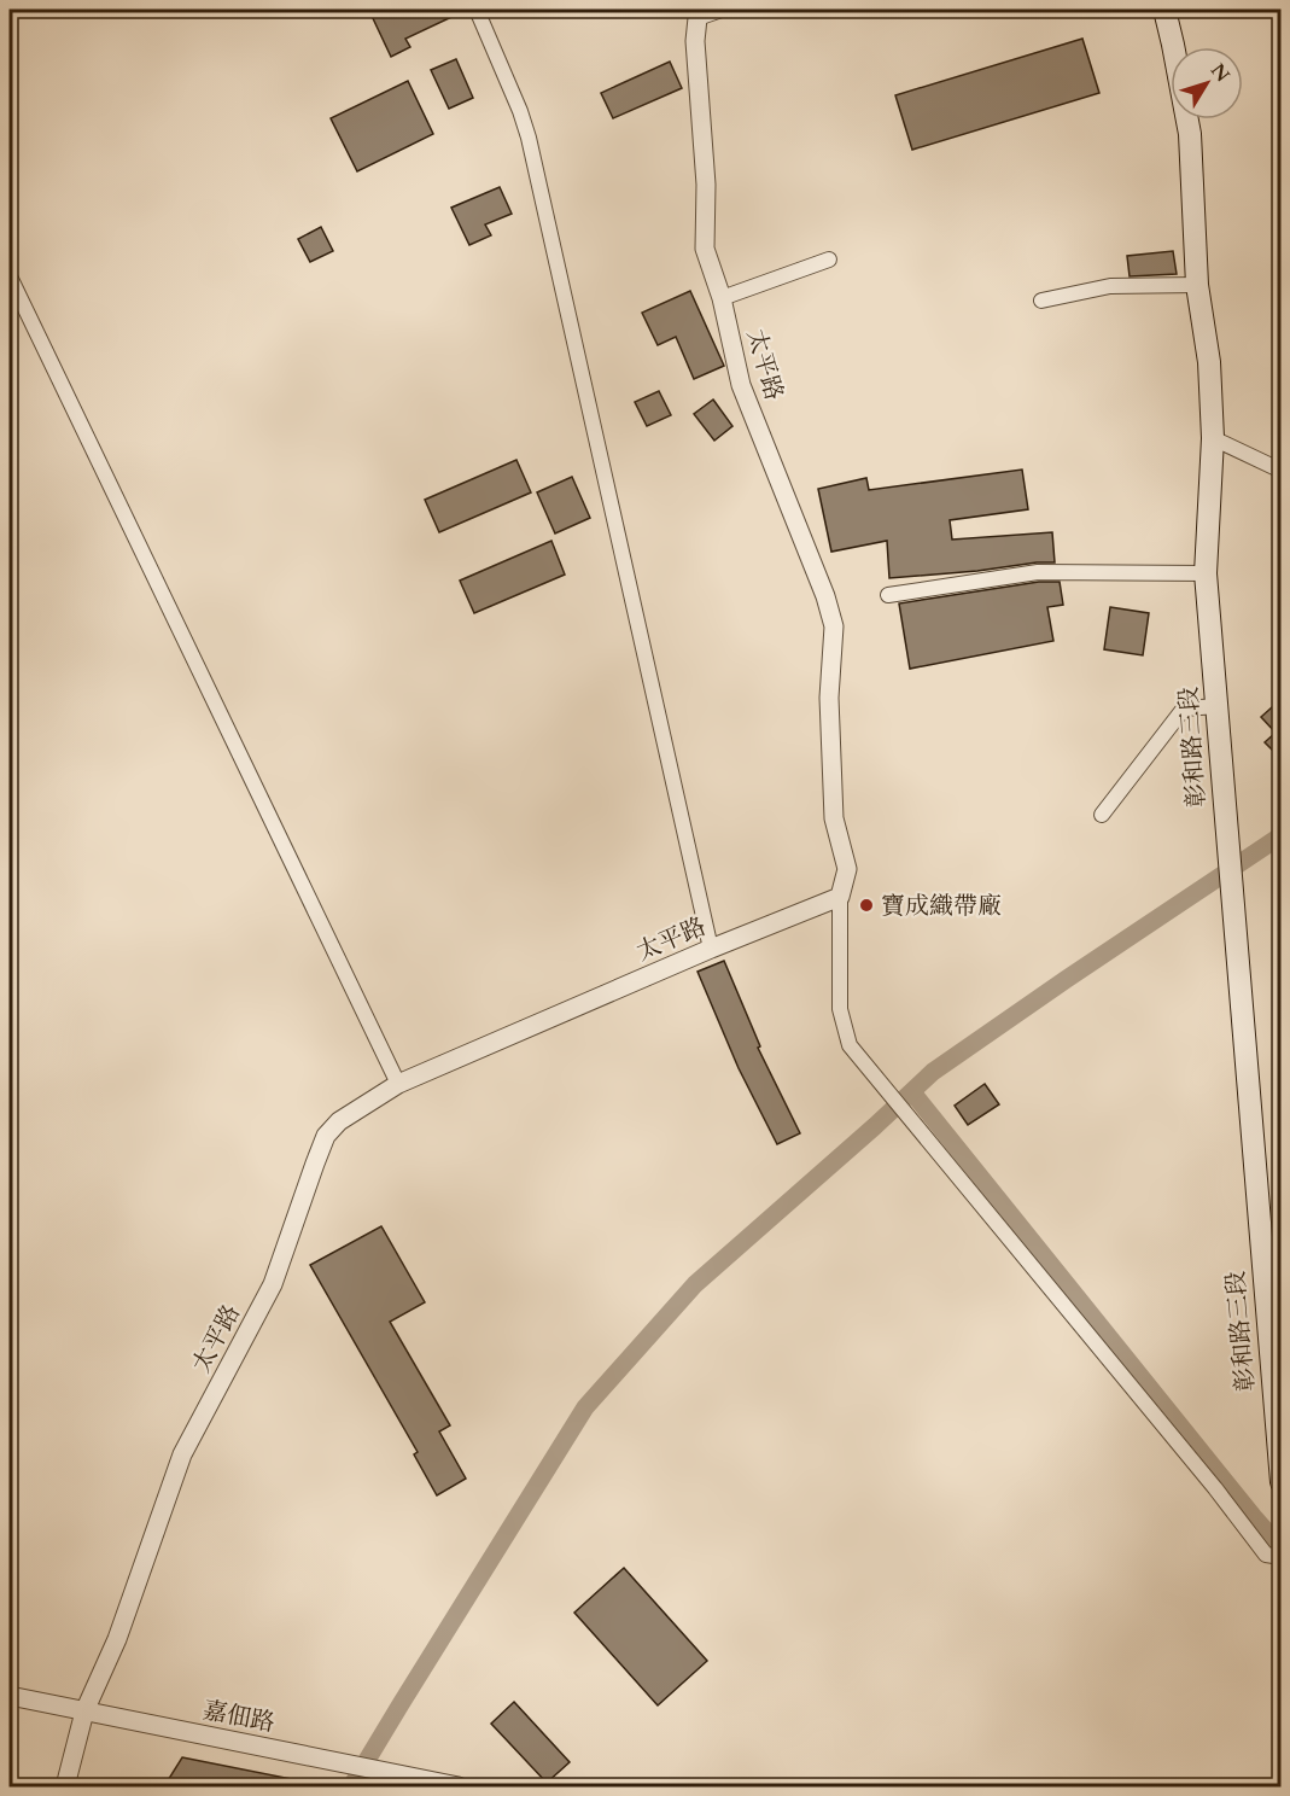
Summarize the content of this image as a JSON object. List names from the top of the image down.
{
  "streets": {
    "main road": ["彰和路三段"],
    "street": ["太平路", "嘉佃路"]
  },
  "crossings": [
    ["太平路", "嘉佃路"]
  ],
  "places": ["寶成織帶廠"],
  "north": "top right"
}
